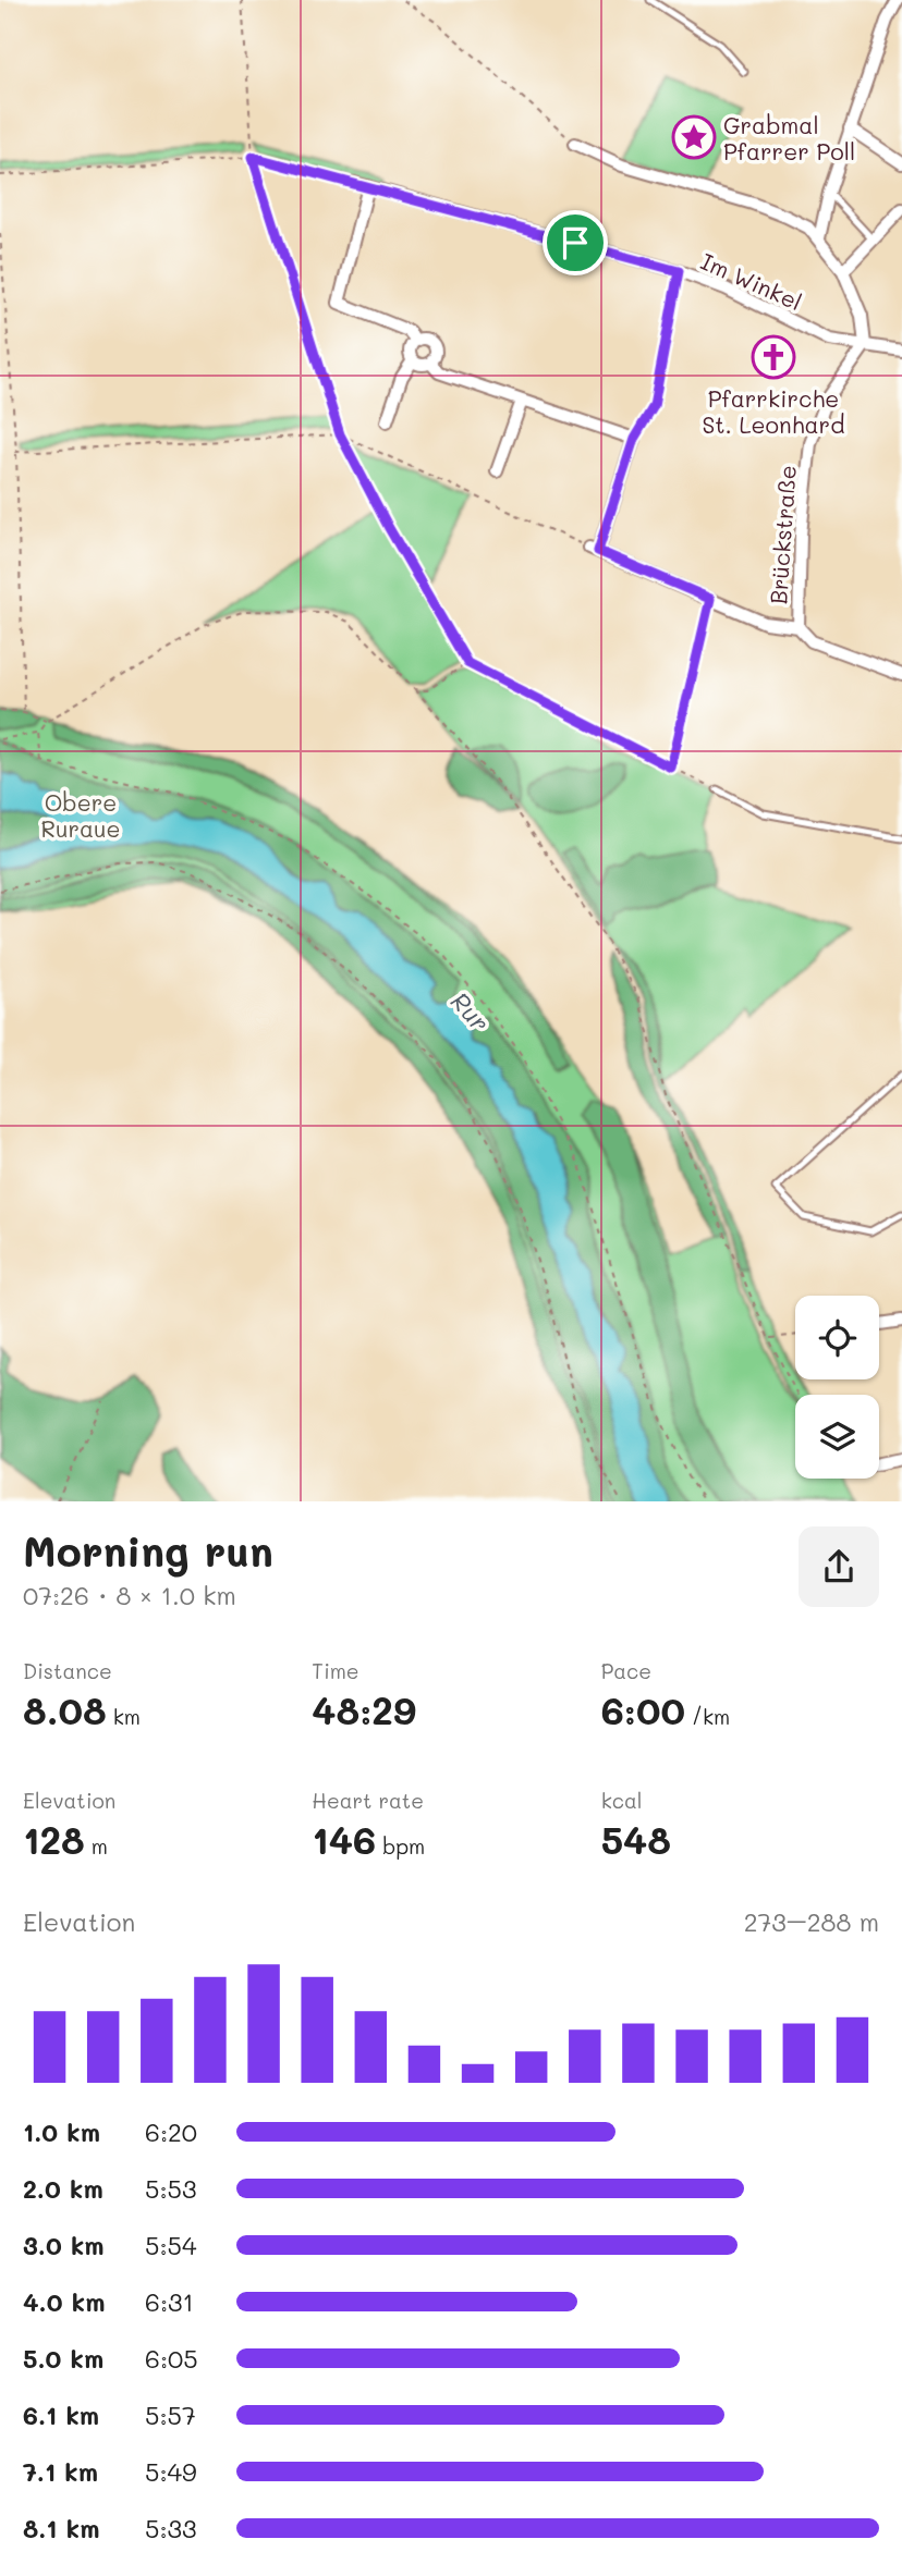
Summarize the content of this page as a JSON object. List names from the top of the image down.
{
  "streets": {
    "street": ["Im Winkel", "Brückstraße"]
  },
  "crossings": [
    ["Im Winkel", "Brückstraße"]
  ],
  "water": ["Rur"],
  "parks": ["Obere Ruraue"],
  "places": {
    "place": ["Grabmal Pfarrer Poll"],
    "church": ["Pfarrkirche St. Leonhard"]
  },
  "page": {
    "heading": ["Morning run", "07:26 · 8 × 1.0 km"],
    "stats": [
      ["Distance", "8.08 km"],
      ["Time", "48:29"],
      ["Pace", "6:00 /km"],
      ["Elevation", "128 m"],
      ["Heart rate", "146 bpm"],
      ["kcal", "548"]
    ],
    "chart": ["Elevation", "273–288 m"],
    "list": [
      {
        "name": "1.0 km",
        "note": "6:20"
      },
      {
        "name": "2.0 km",
        "note": "5:53"
      },
      {
        "name": "3.0 km",
        "note": "5:54"
      },
      {
        "name": "4.0 km",
        "note": "6:31"
      },
      {
        "name": "5.0 km",
        "note": "6:05"
      },
      {
        "name": "6.1 km",
        "note": "5:57"
      },
      {
        "name": "7.1 km",
        "note": "5:49"
      },
      {
        "name": "8.1 km",
        "note": "5:33"
      }
    ]
  }
}
